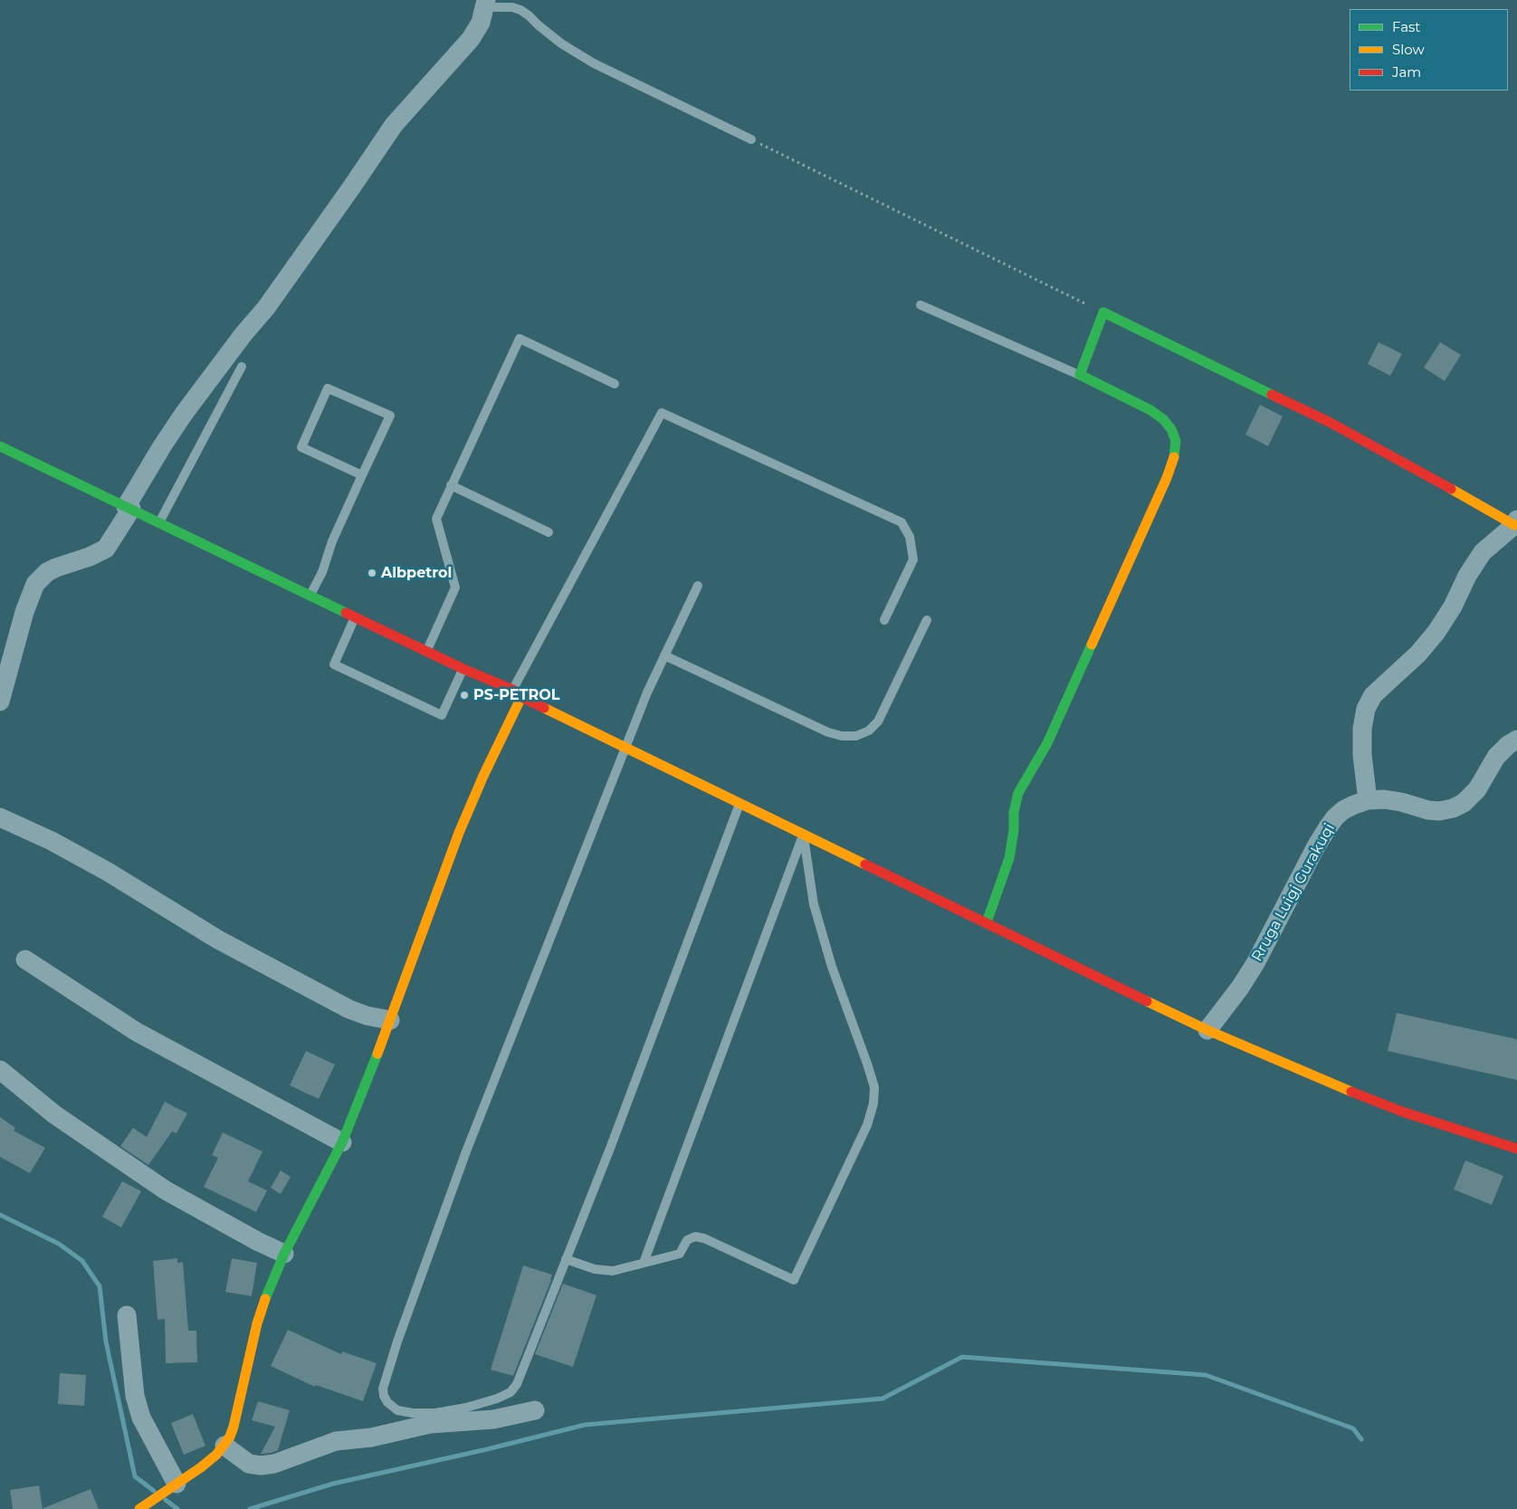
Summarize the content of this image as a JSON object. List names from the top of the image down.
{
  "streets": {
    "street": ["Rruga Luigj Gurakuqi"]
  },
  "places": ["Albpetrol", "PS-PETROL"],
  "legend": ["Fast", "Slow", "Jam"]
}
